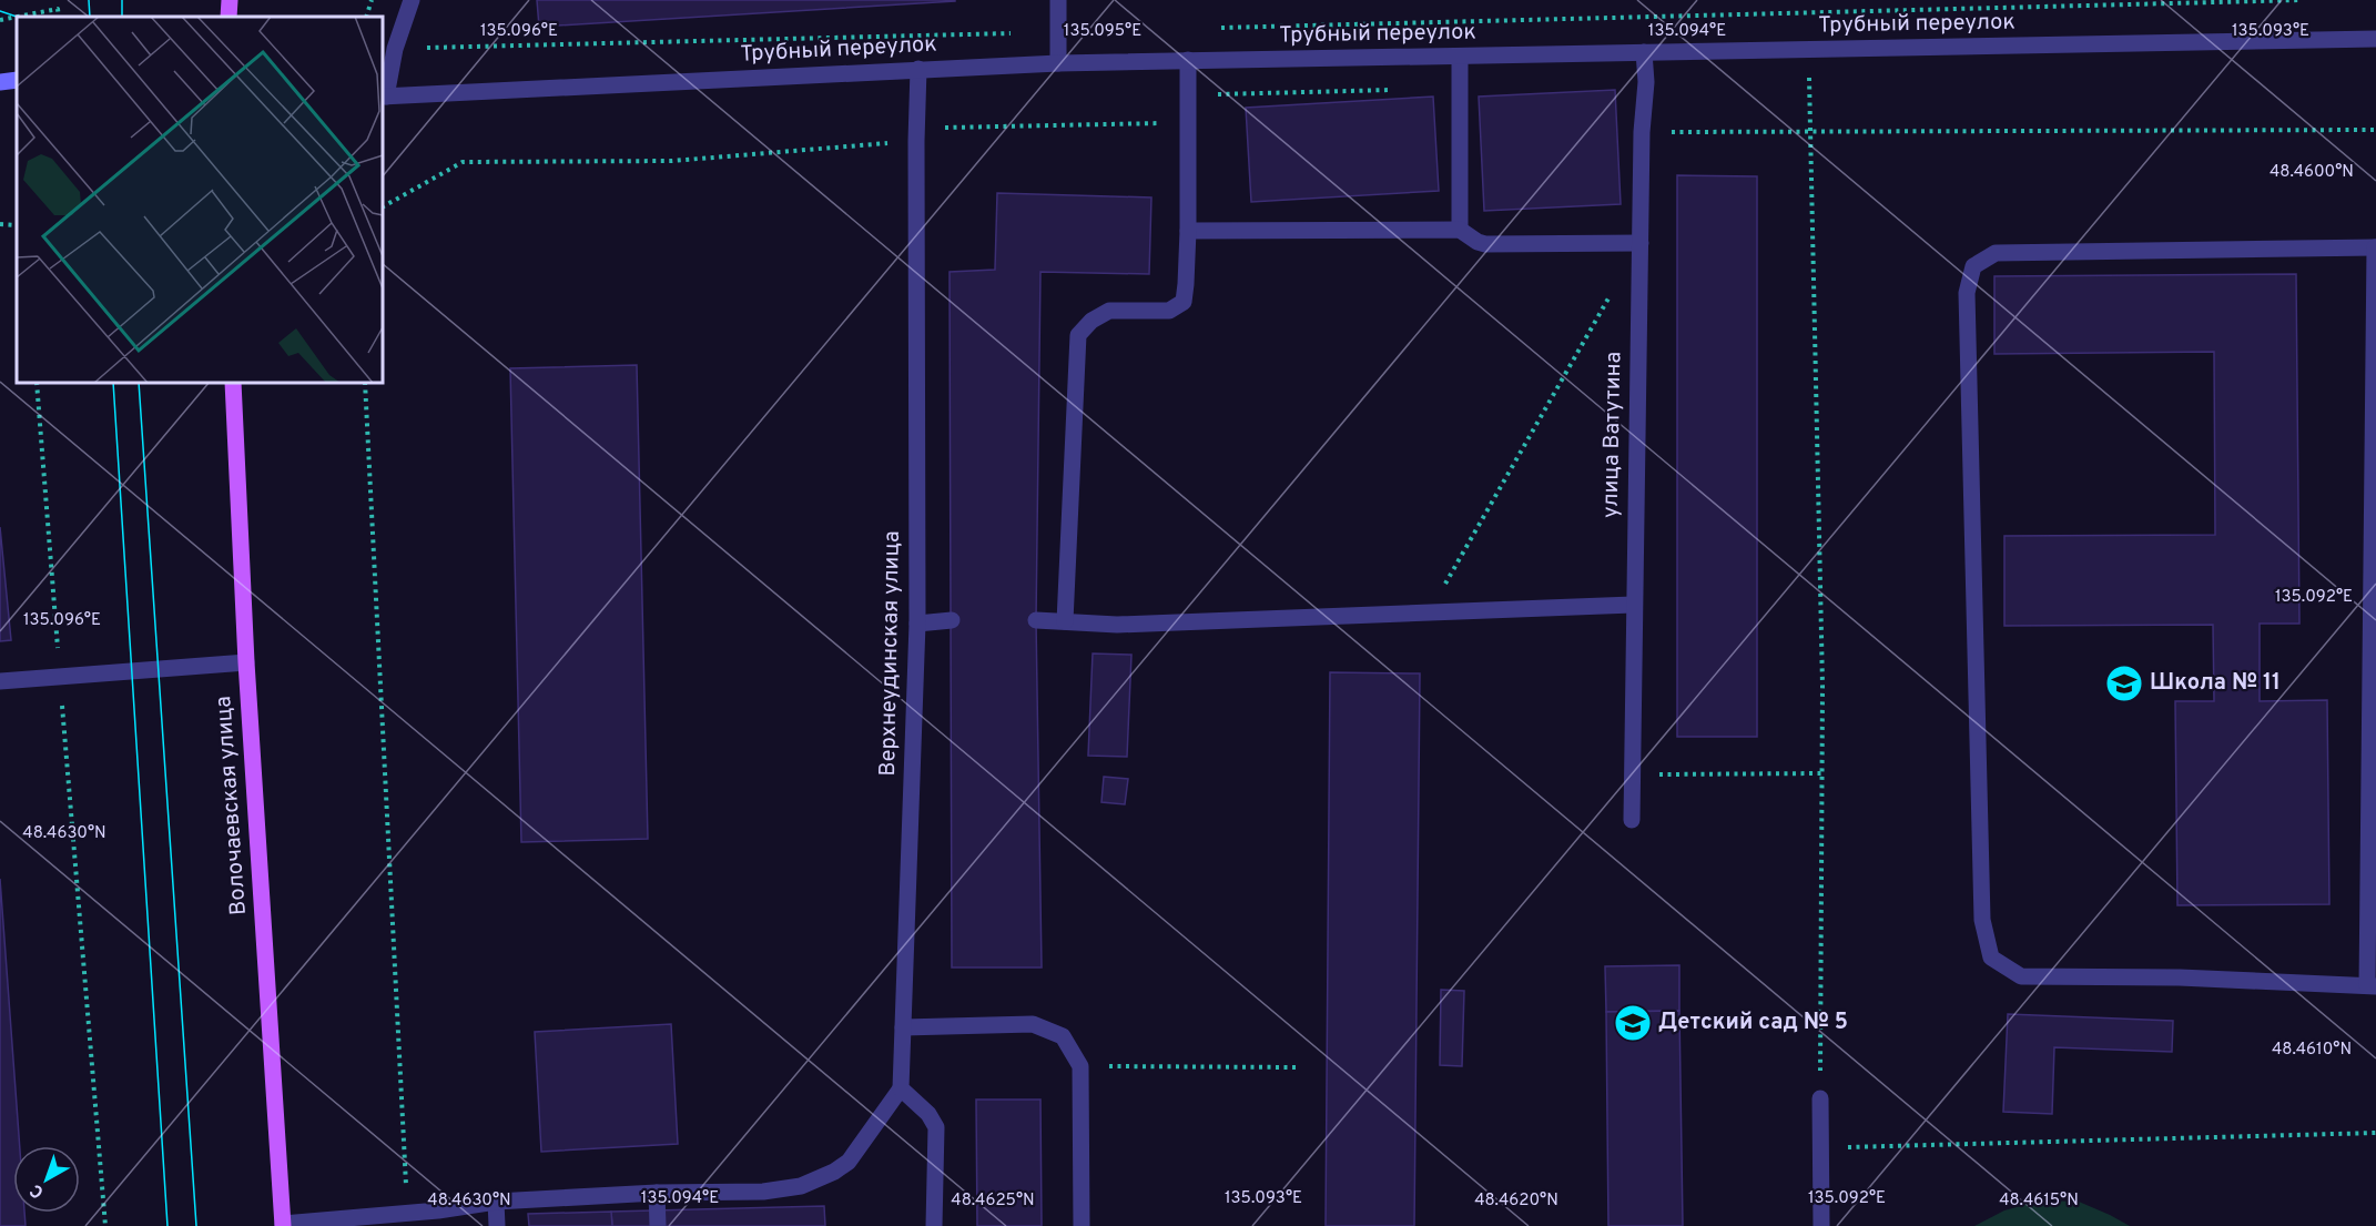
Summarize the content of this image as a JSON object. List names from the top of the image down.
{
  "streets": {
    "main road": ["Волочаевская улица"],
    "street": ["Трубный переулок", "улица Ватутина", "Верхнеудинская улица"]
  },
  "crossings": [
    ["Трубный переулок", "улица Ватутина"],
    ["Трубный переулок", "Верхнеудинская улица"]
  ],
  "places": {
    "school or university": ["Школа № 11", "Детский сад № 5"]
  },
  "north": "bottom left",
  "coordinates": [
    "135.096°E",
    "135.095°E",
    "135.094°E",
    "135.093°E",
    "48.4600°N",
    "135.092°E",
    "48.4630°N",
    "48.4610°N",
    "48.4625°N",
    "48.4620°N",
    "48.4615°N"
  ]
}
